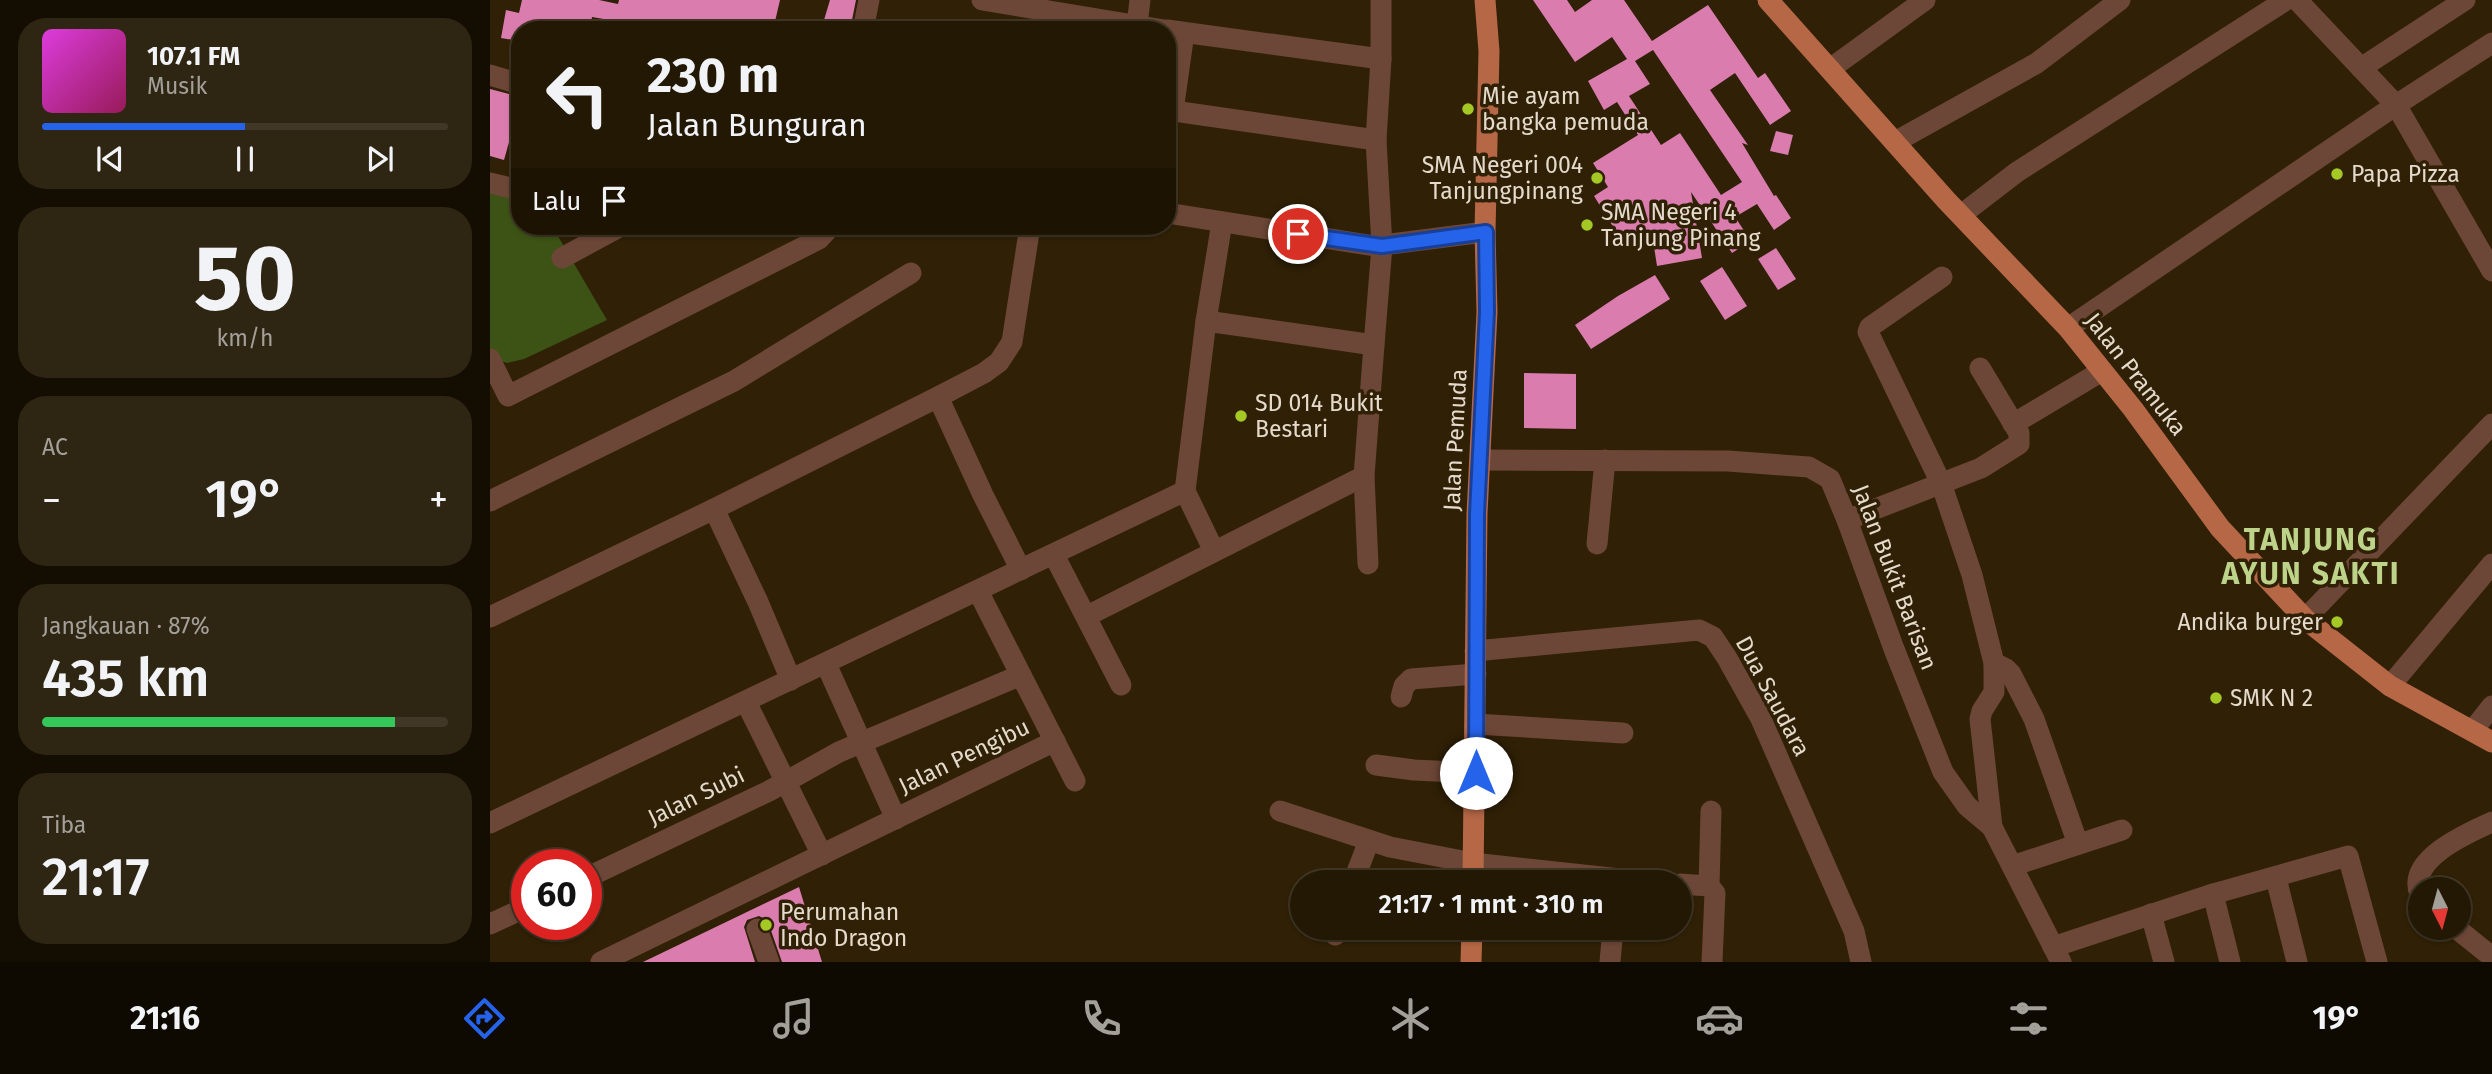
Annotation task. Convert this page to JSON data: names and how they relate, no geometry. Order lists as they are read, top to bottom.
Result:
{
  "streets": {
    "main road": ["Jalan Pramuka", "Jalan Pemuda"],
    "street": [
      "Jalan Bukit Barisan",
      "Dua Saudara",
      "Jalan Pengibu",
      "Jalan Subi"
    ]
  },
  "crossings": [
    ["Jalan Pemuda", "Jalan Bukit Barisan"],
    ["Jalan Pemuda", "Dua Saudara"]
  ],
  "districts": ["TANJUNG AYUN SAKTI"],
  "places": [
    "Mie ayam bangka pemuda",
    "Papa Pizza",
    "SMA Negeri 004 Tanjungpinang",
    "SMA Negeri 4 Tanjung Pinang",
    "SD 014 Bukit Bestari",
    "Andika burger",
    "SMK N 2",
    "Perumahan Indo Dragon"
  ],
  "north": "bottom",
  "page": {
    "turn": ["230 m", "Jalan Bunguran"],
    "song": ["107.1 FM", "Musik"],
    "then": "Lalu",
    "tile": [
      ["50", "km/h"],
      "AC",
      ["Jangkauan · 87%", "435 km"],
      ["Tiba", "21:17"]
    ],
    "heat": ["−", "19°", "+"],
    "limit": "60",
    "trip": "21:17 · 1 mnt · 310 m",
    "tabs": ["21:16", "19°"]
  }
}
